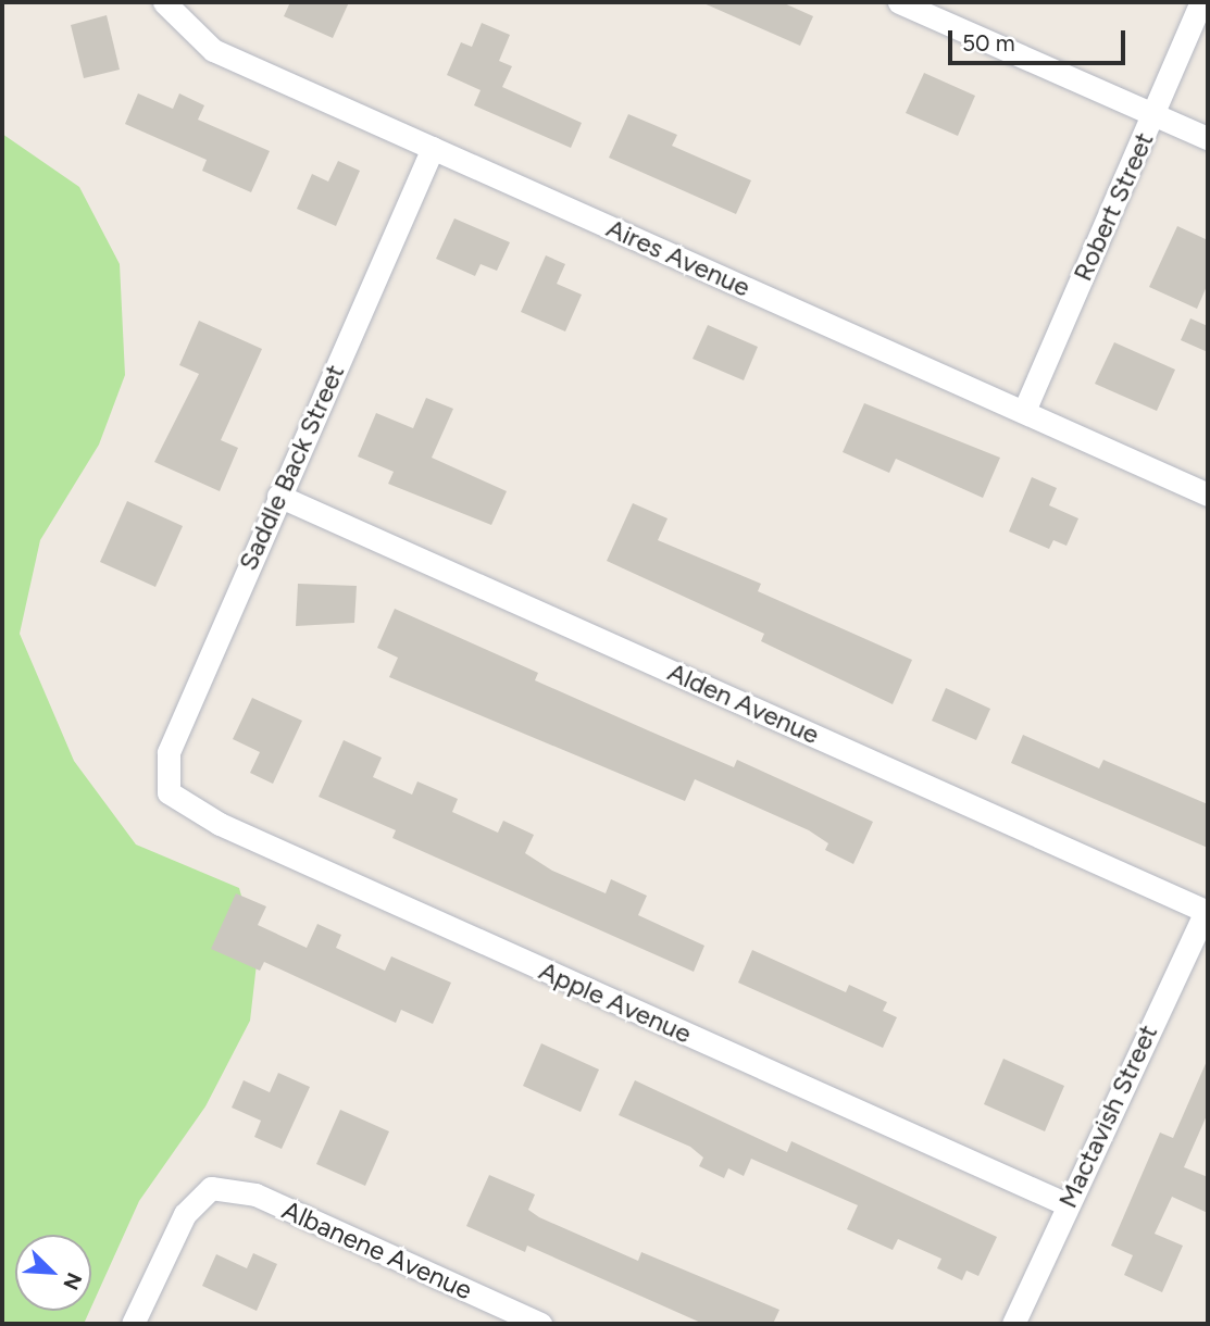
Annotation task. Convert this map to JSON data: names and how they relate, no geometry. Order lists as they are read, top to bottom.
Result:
{
  "streets": {
    "street": [
      "Robert Street",
      "Aires Avenue",
      "Saddle Back Street",
      "Alden Avenue",
      "Apple Avenue",
      "Mactavish Street",
      "Albanene Avenue"
    ]
  },
  "crossings": [
    ["Robert Street", "Aires Avenue"],
    ["Aires Avenue", "Saddle Back Street"],
    ["Saddle Back Street", "Alden Avenue"],
    ["Saddle Back Street", "Apple Avenue"],
    ["Alden Avenue", "Mactavish Street"],
    ["Apple Avenue", "Mactavish Street"]
  ],
  "scale_bar": "50 m",
  "north": "bottom right"
}
